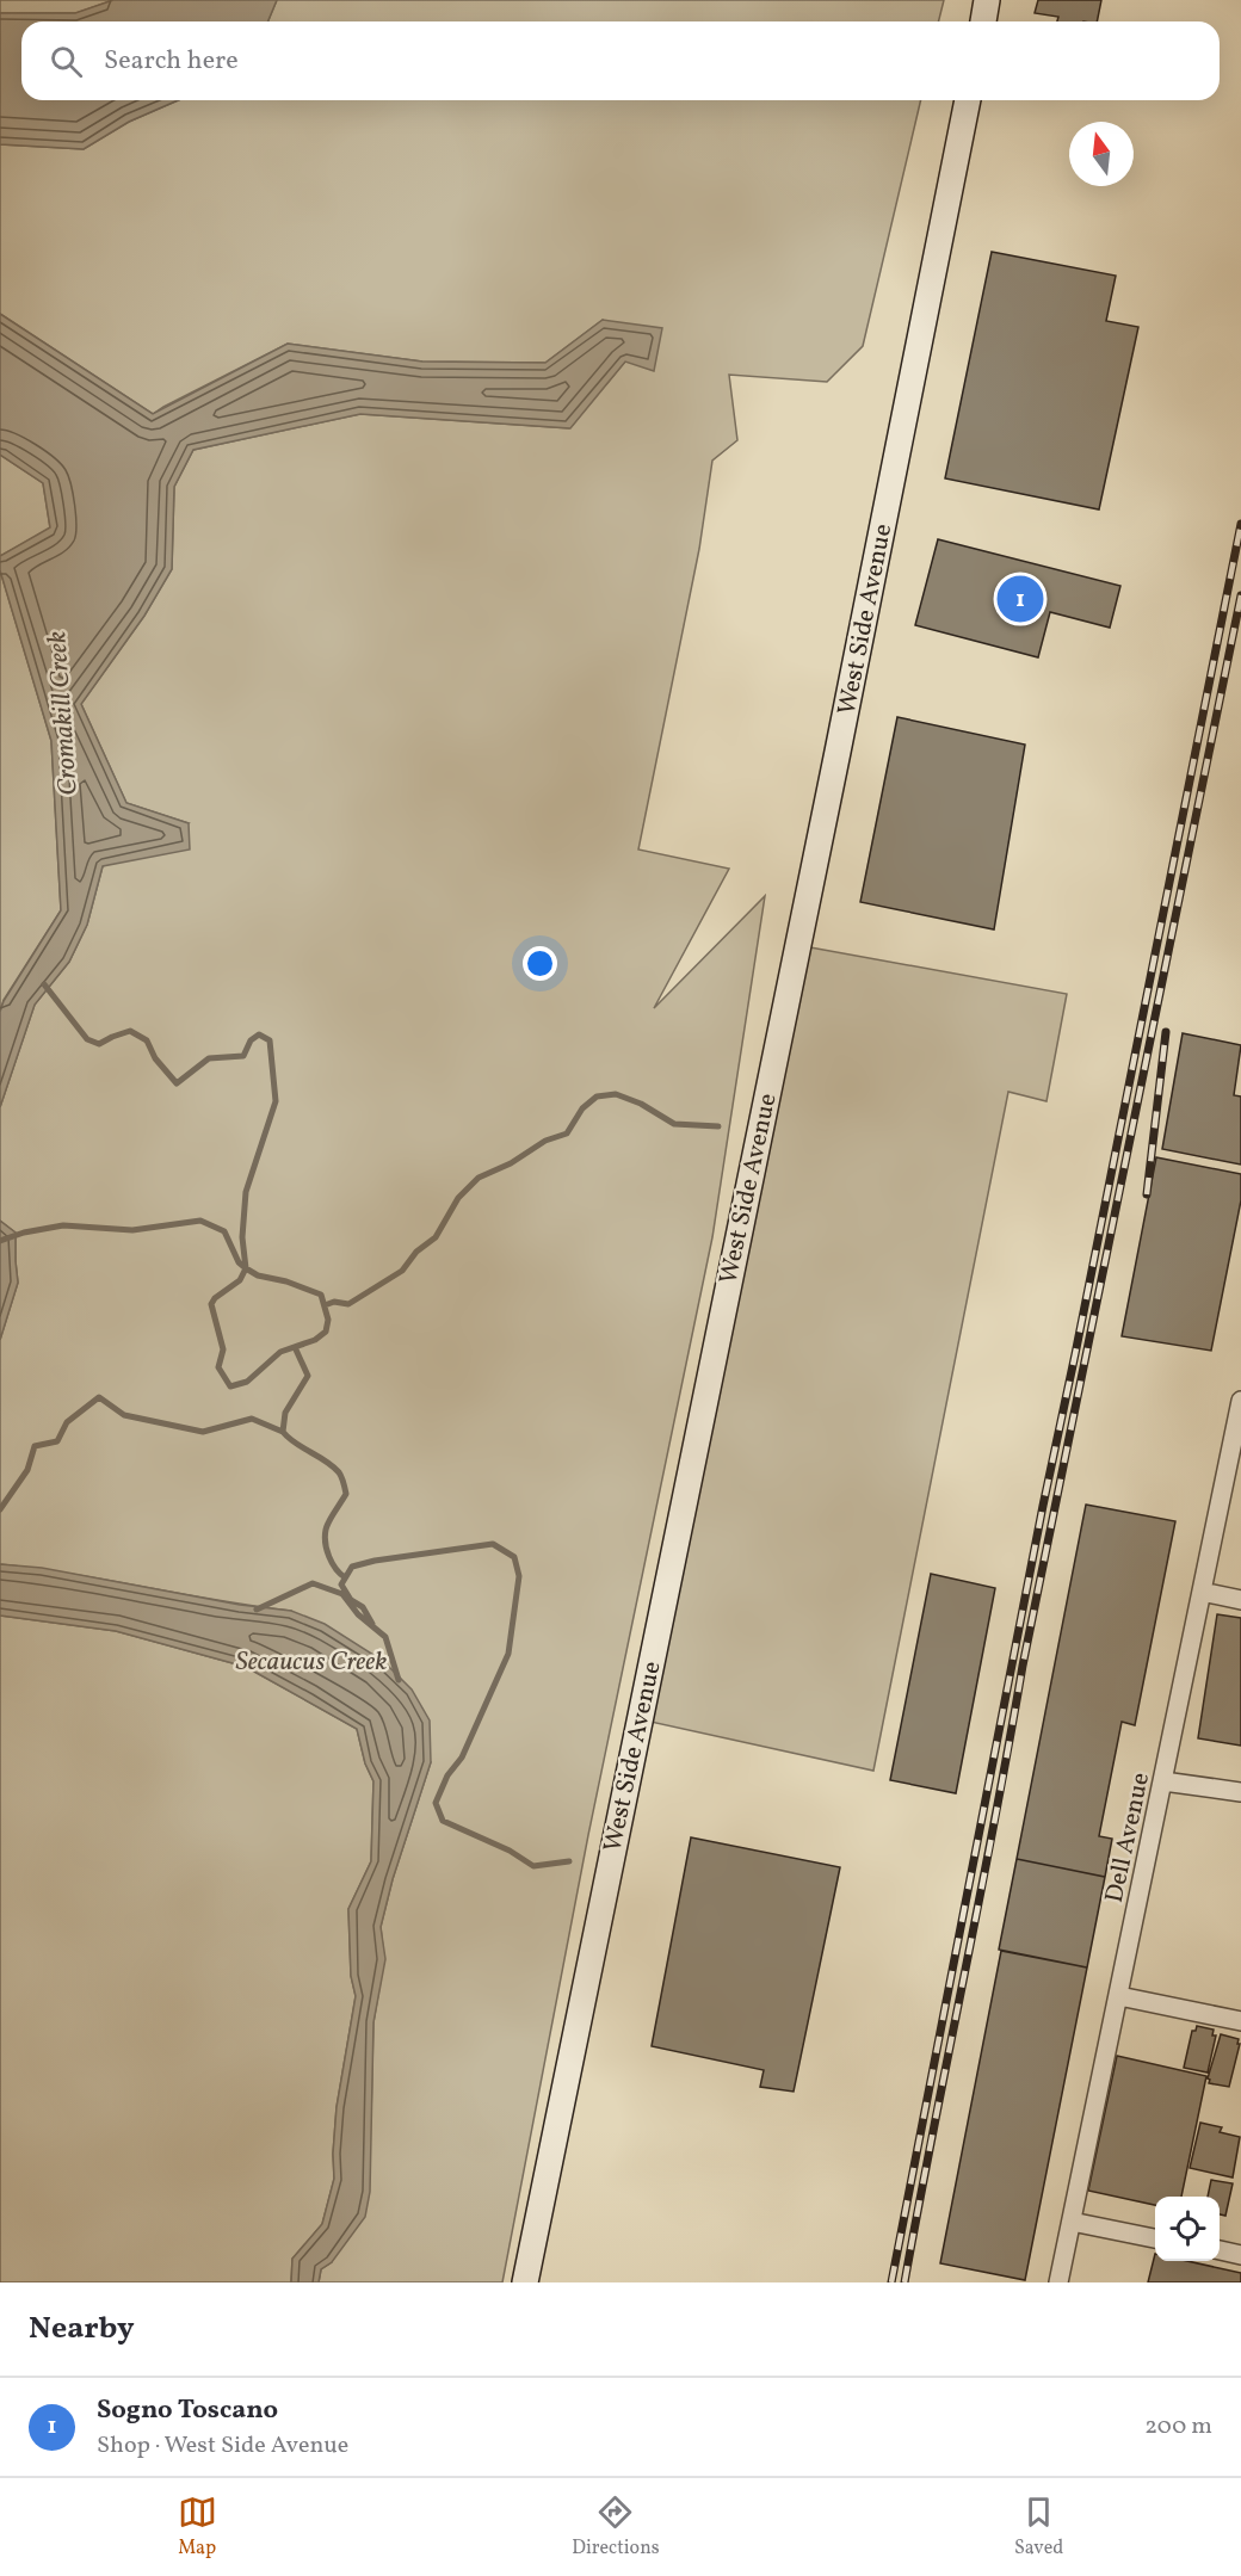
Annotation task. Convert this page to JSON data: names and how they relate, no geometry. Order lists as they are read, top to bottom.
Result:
{
  "streets": {
    "street": ["West Side Avenue", "Dell Avenue"]
  },
  "water": ["Cromakill Creek", "Secaucus Creek"],
  "north": "top",
  "page": {
    "search": "Search here",
    "pins": "1",
    "heading": "Nearby",
    "list": [
      {
        "mark": "1",
        "name": "Sogno Toscano",
        "note": "Shop · West Side Avenue",
        "value": "200 m"
      }
    ],
    "nav": ["Map", "Directions", "Saved"]
  }
}
